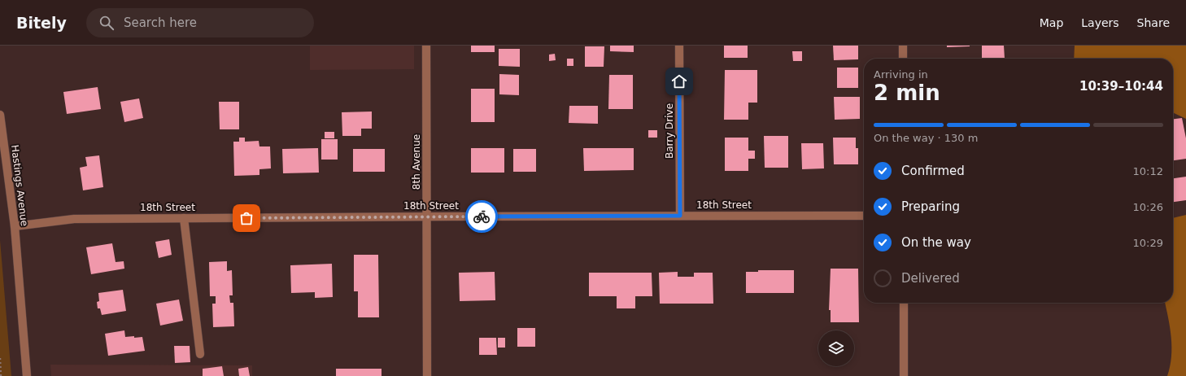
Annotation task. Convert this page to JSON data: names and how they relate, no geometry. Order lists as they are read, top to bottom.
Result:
{
  "streets": {
    "street": [
      "Barry Drive",
      "8th Avenue",
      "Hastings Avenue",
      "18th Street"
    ]
  },
  "crossings": [
    ["Barry Drive", "18th Street"],
    ["8th Avenue", "18th Street"],
    ["Hastings Avenue", "18th Street"]
  ],
  "page": {
    "header": "Bitely",
    "search": "Search here",
    "nav": ["Map", "Layers", "Share"],
    "heading": ["2 min", "Arriving in", "10:39–10:44"],
    "bar": "On the way · 130 m",
    "list": [
      ["Confirmed", "10:12"],
      ["Preparing", "10:26"],
      ["On the way", "10:29"],
      "Delivered"
    ]
  }
}
